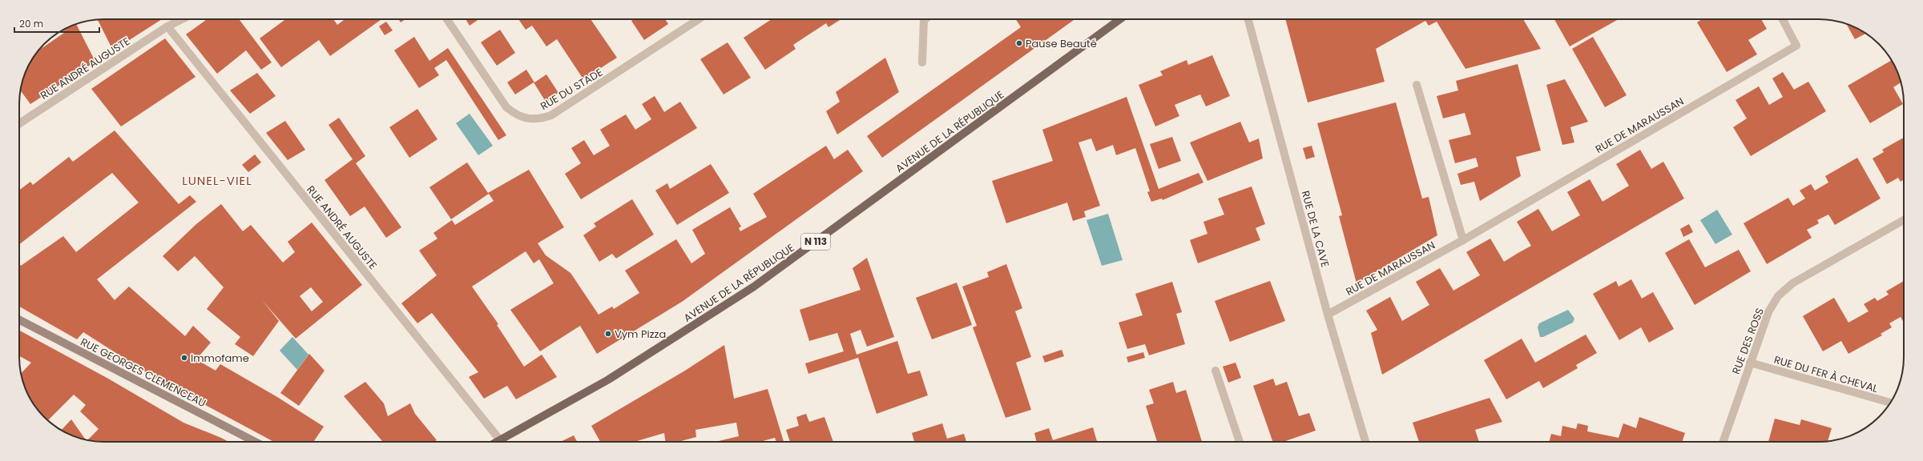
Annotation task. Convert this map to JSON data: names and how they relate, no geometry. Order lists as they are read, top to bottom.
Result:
{
  "streets": {
    "main road": ["AVENUE DE LA RÉPUBLIQUE", "N 113"],
    "street": [
      "RUE ANDRÉ AUGUSTE",
      "RUE DU STADE",
      "RUE DE MARAUSSAN",
      "RUE DE LA CAVE",
      "RUE DES ROSS",
      "RUE GEORGES CLEMENCEAU",
      "RUE DU FER À CHEVAL"
    ]
  },
  "crossings": [
    ["RUE ANDRÉ AUGUSTE", "AVENUE DE LA RÉPUBLIQUE"],
    ["RUE DE MARAUSSAN", "RUE DE LA CAVE"],
    ["RUE DES ROSS", "RUE DU FER À CHEVAL"]
  ],
  "districts": ["LUNEL-VIEL"],
  "places": ["Pause Beauté", "Vym Pizza", "Immofame"],
  "scale_bar": "20 m"
}
